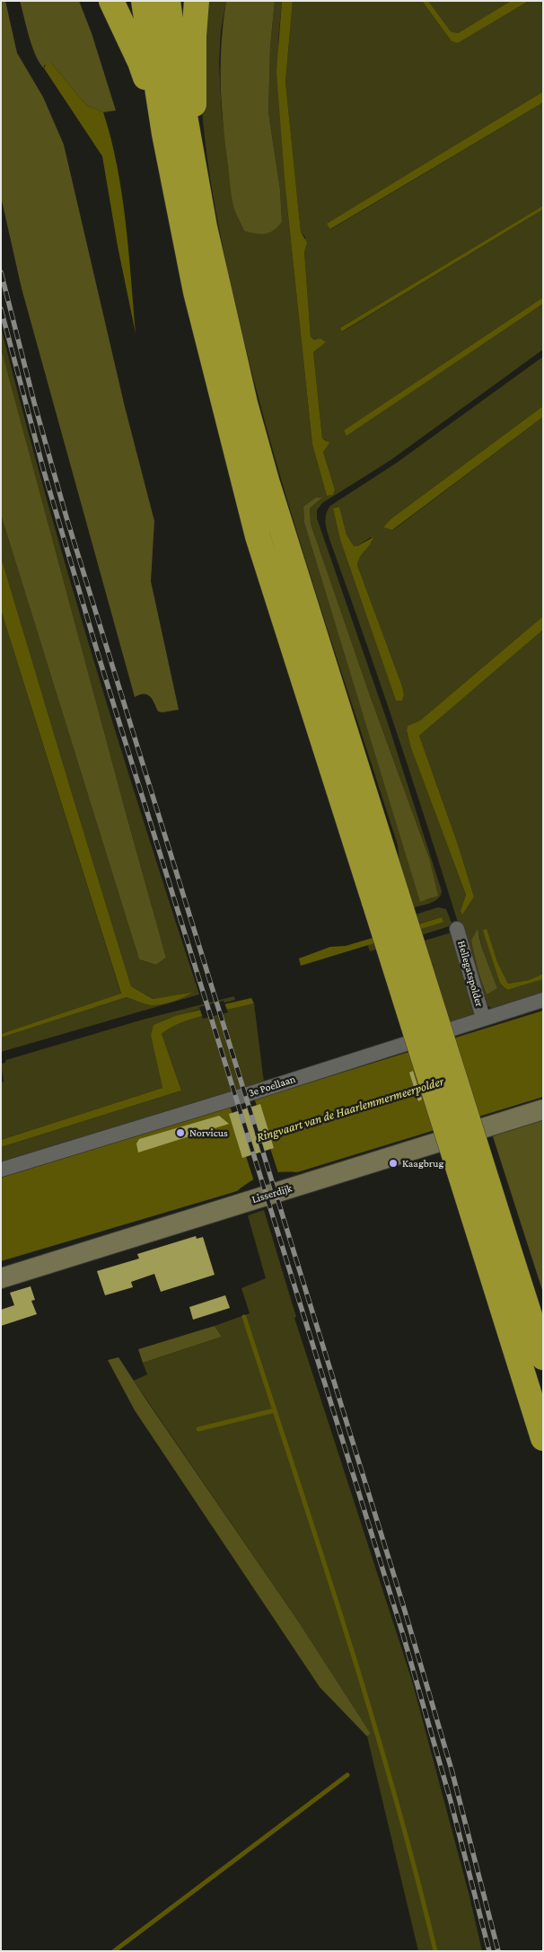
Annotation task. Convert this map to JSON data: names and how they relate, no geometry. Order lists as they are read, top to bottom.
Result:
{
  "streets": {
    "street": ["Hellegatspolder", "3e Poellaan", "Lisserdijk"]
  },
  "crossings": [
    ["Hellegatspolder", "3e Poellaan"]
  ],
  "water": ["Ringvaart van de Haarlemmermeerpolder"],
  "places": ["Norvicus", "Kaagbrug"]
}
